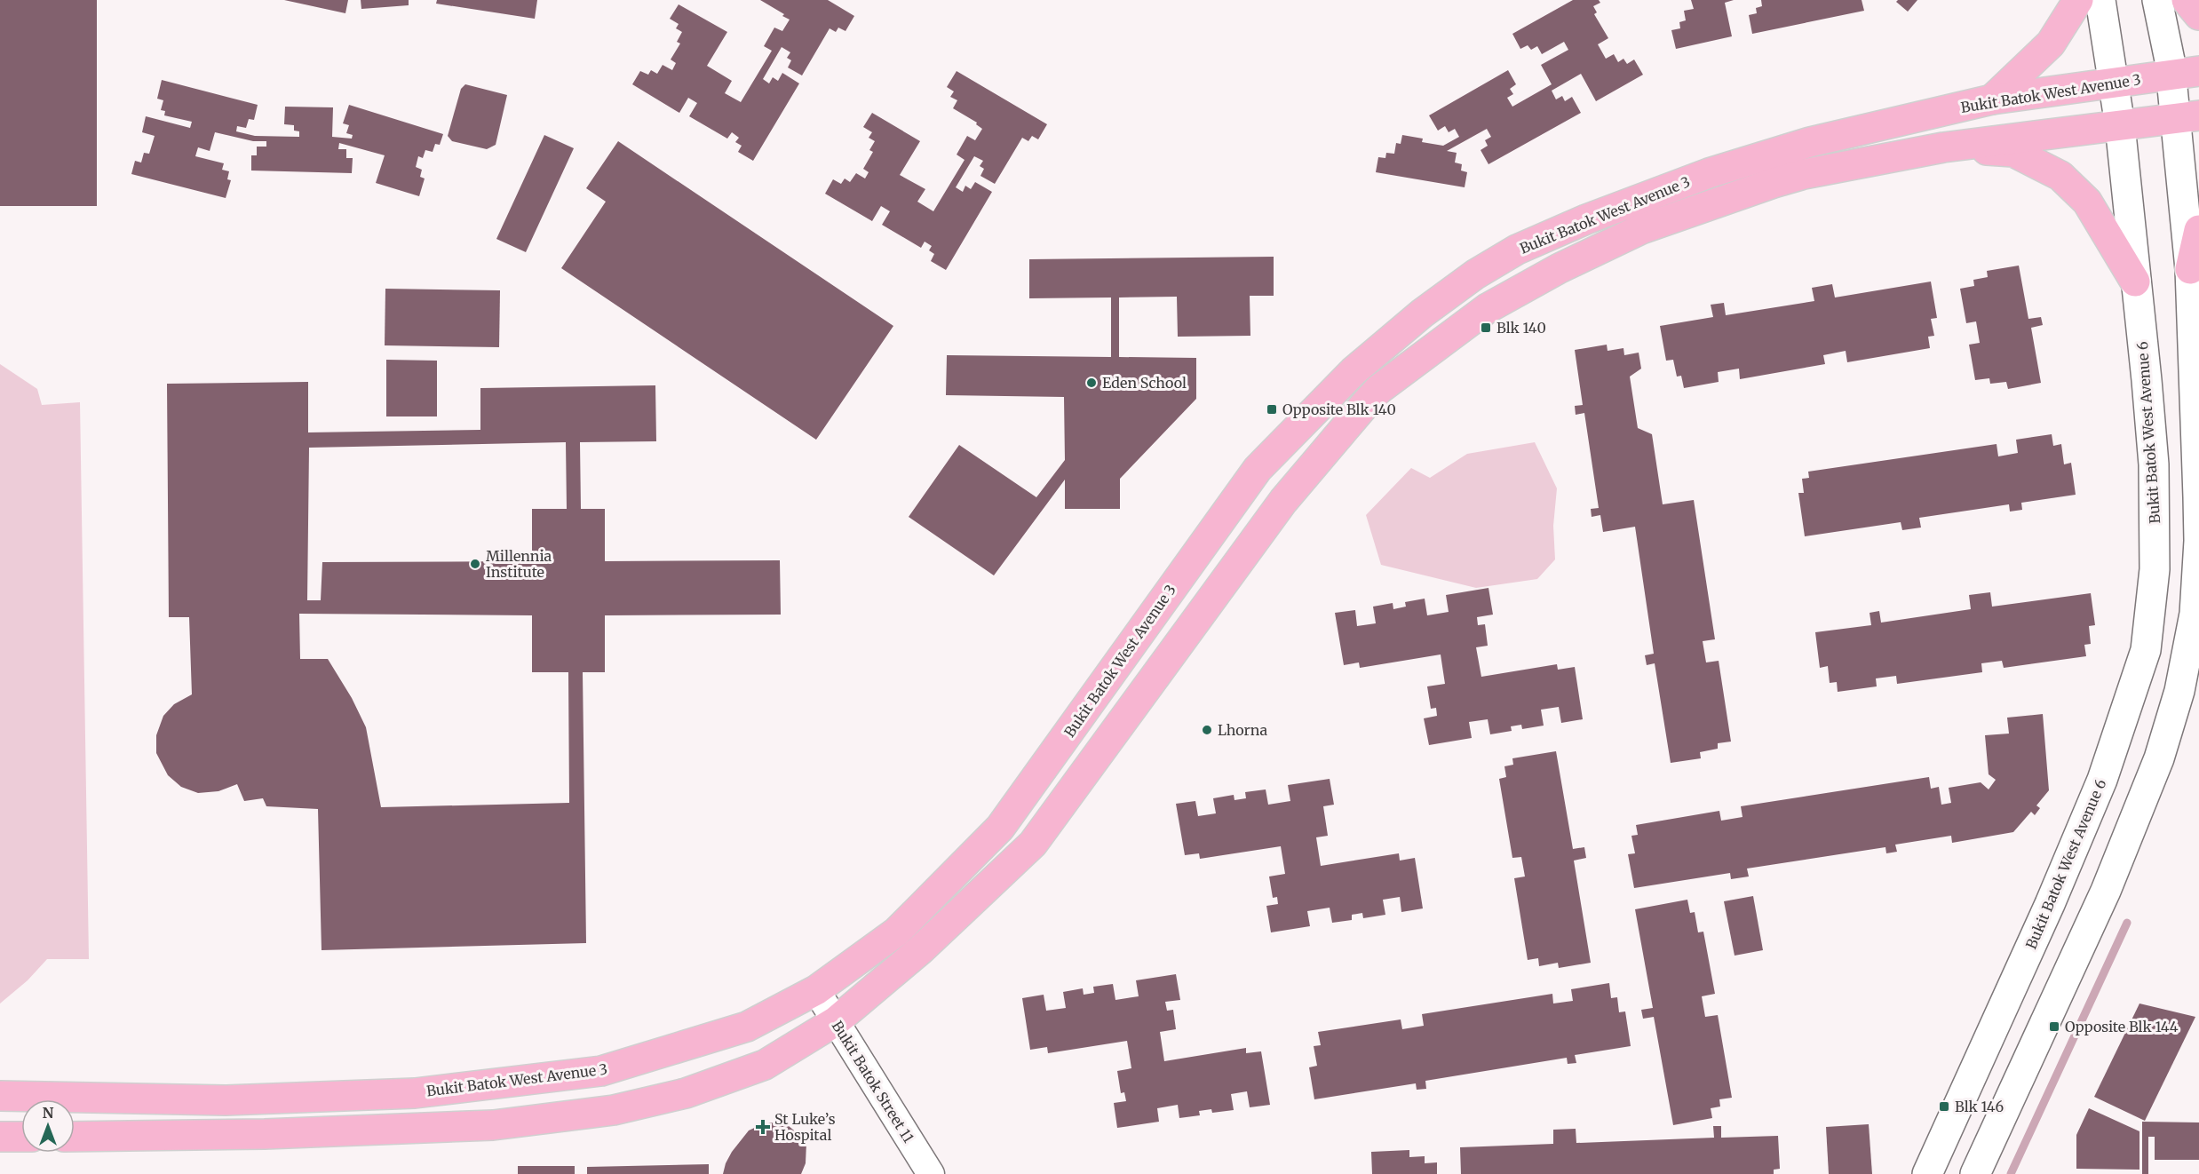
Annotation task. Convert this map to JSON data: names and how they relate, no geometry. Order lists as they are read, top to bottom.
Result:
{
  "streets": {
    "main road": ["Bukit Batok West Avenue 3", "Bukit Batok West Avenue 6"],
    "street": ["Bukit Batok Street 11"]
  },
  "crossings": [
    ["Bukit Batok West Avenue 3", "Bukit Batok West Avenue 6"],
    ["Bukit Batok West Avenue 3", "Bukit Batok Street 11"]
  ],
  "places": {
    "transit": [
      "Blk 140",
      "Opposite Blk 140",
      "Opposite Blk 144",
      "Blk 146"
    ],
    "other": ["Eden School", "Millennia Institute", "Lhorna"],
    "health": ["St Luke’s Hospital"]
  },
  "north": "top"
}
